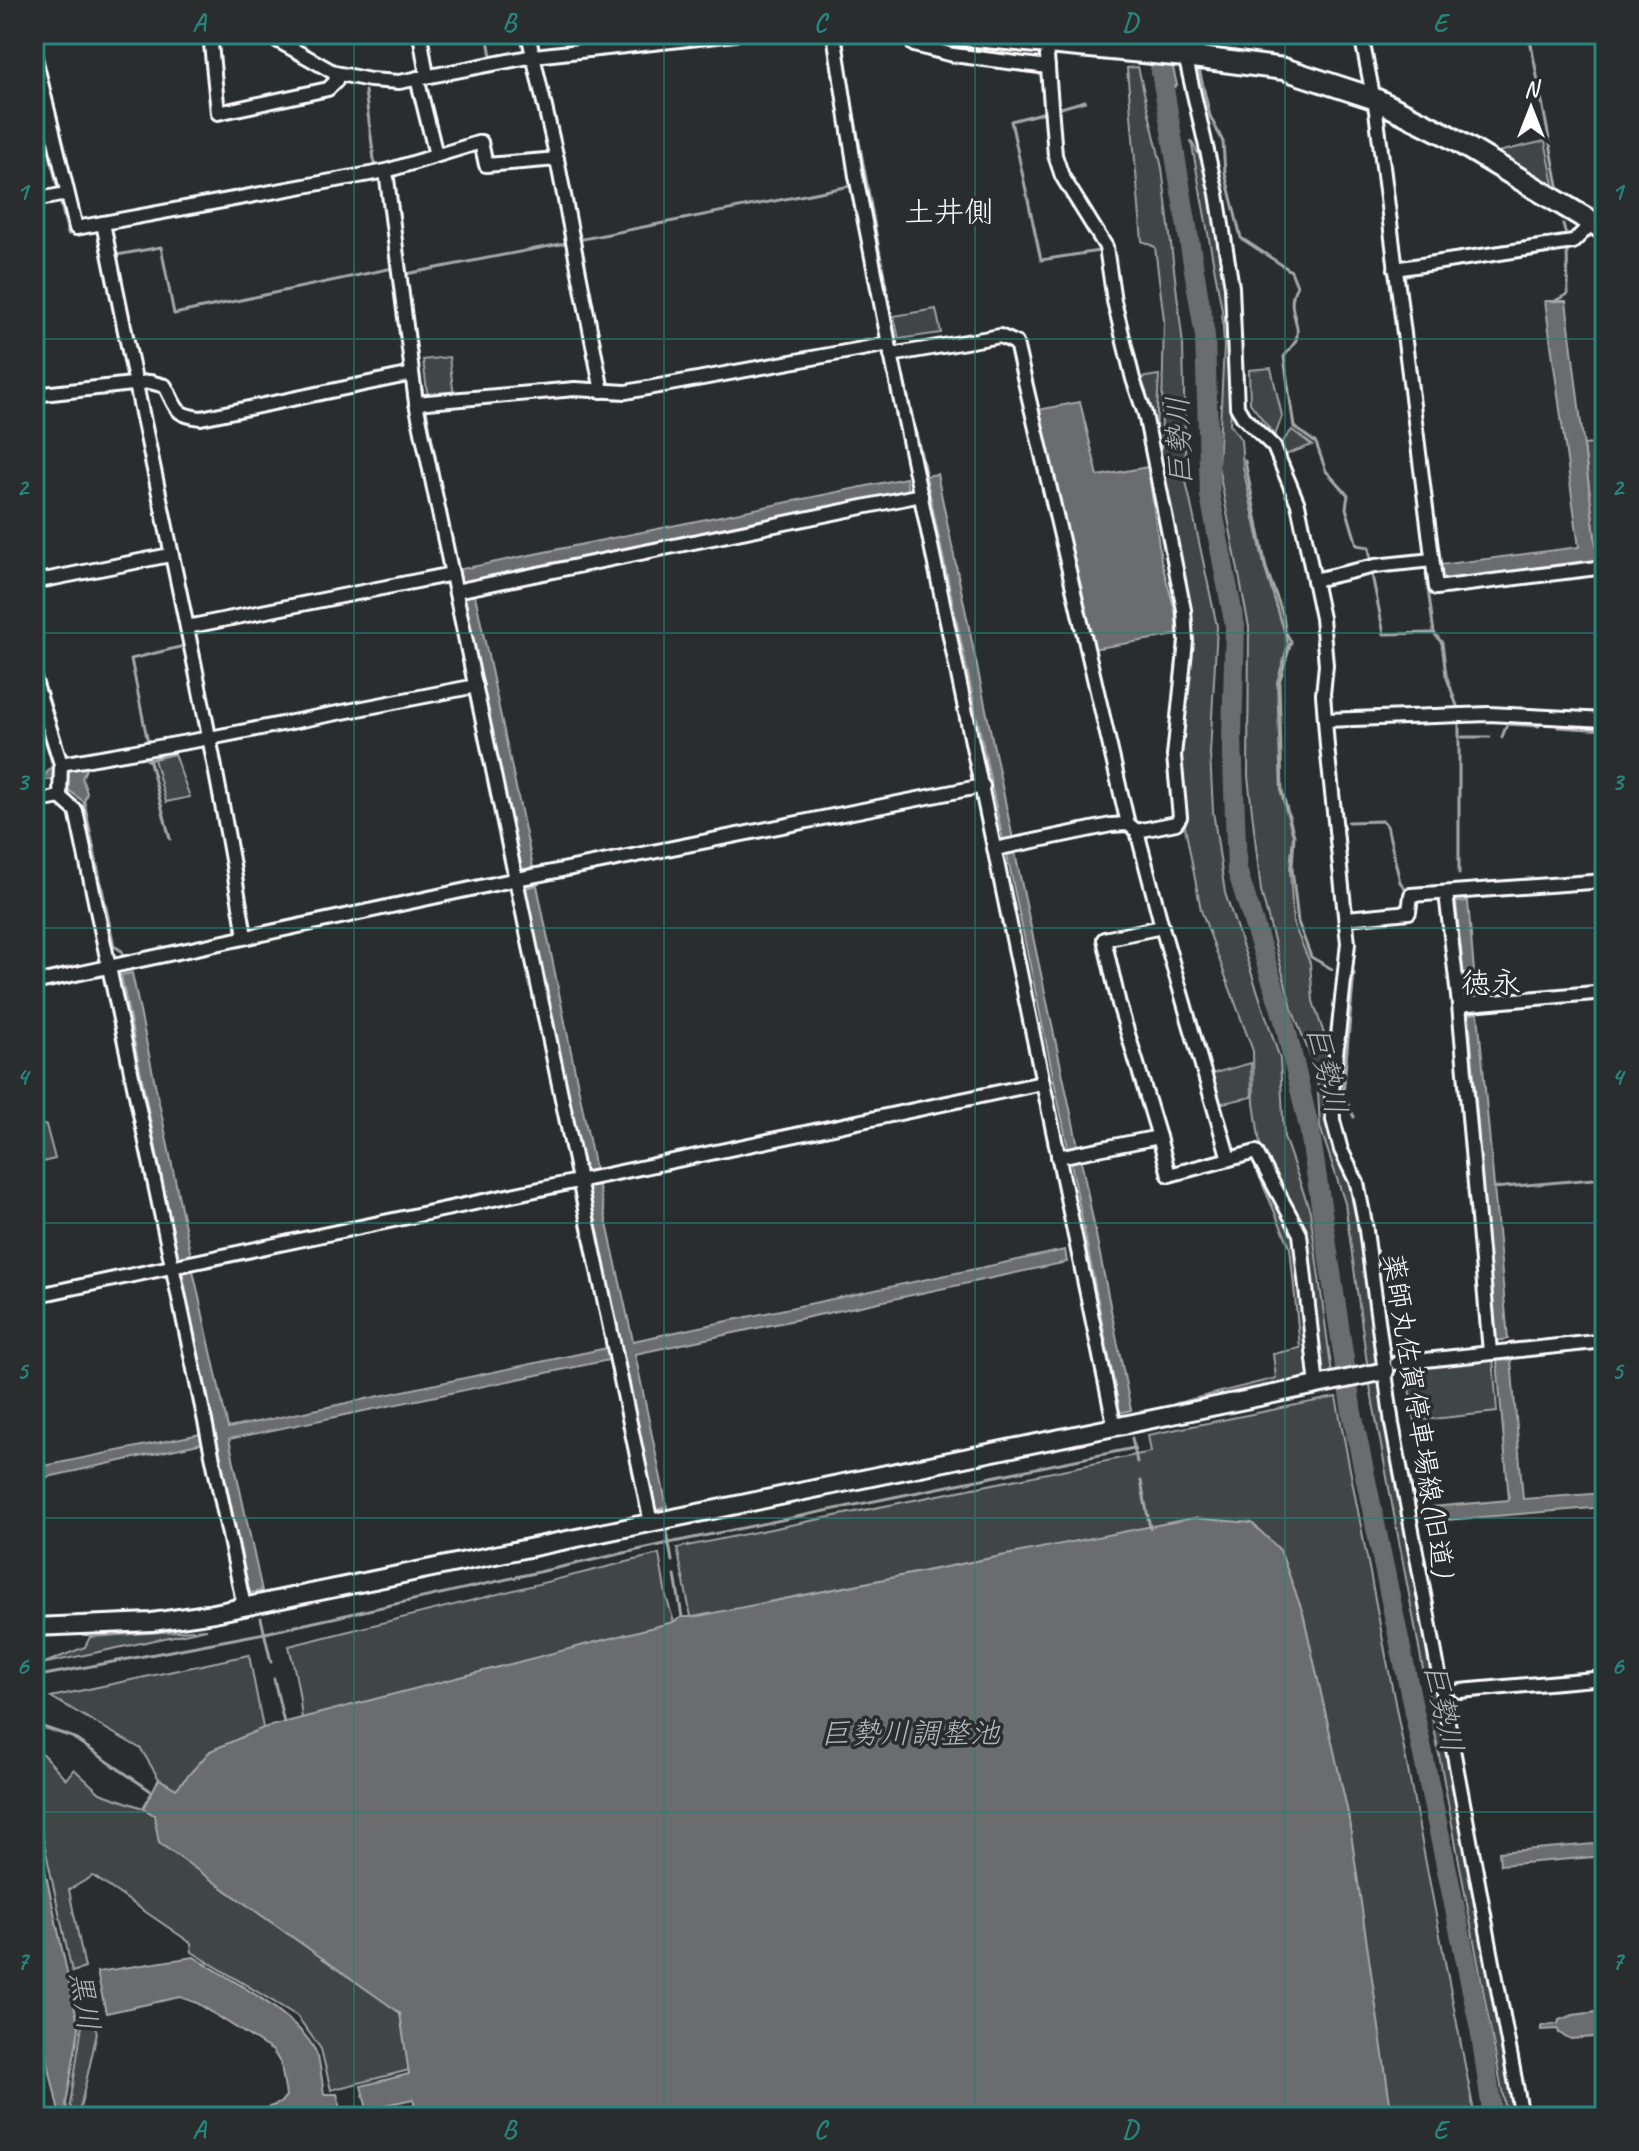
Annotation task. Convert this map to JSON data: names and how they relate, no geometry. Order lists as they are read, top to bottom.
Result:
{
  "streets": {
    "street": ["薬師丸佐賀停車場線(旧道)"]
  },
  "districts": ["土井側", "徳永"],
  "water": ["巨勢川", "巨勢川調整池", "黒川"],
  "north": "top",
  "grid": {
    "columns": [
      "A",
      "B",
      "C",
      "D",
      "E"
    ],
    "rows": [
      "1",
      "2",
      "3",
      "4",
      "5",
      "6",
      "7"
    ]
  }
}
